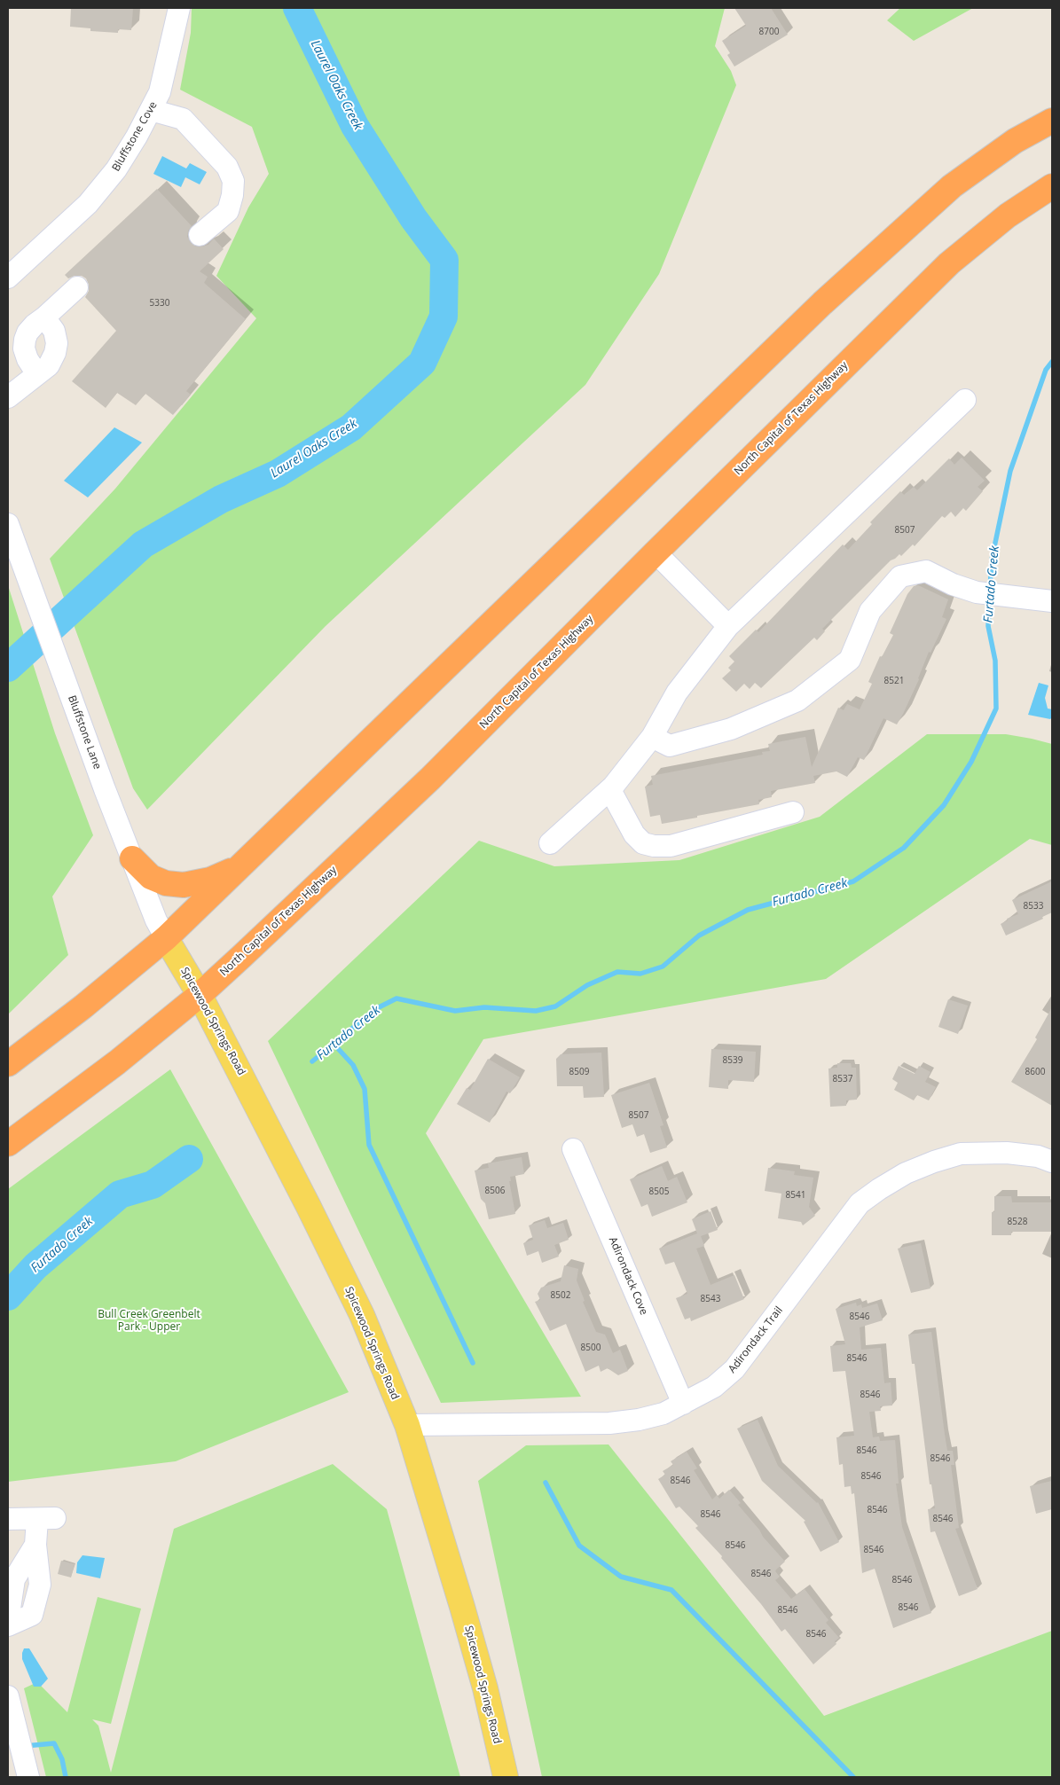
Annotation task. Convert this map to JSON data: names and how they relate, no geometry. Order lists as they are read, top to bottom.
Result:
{
  "streets": {
    "highway": ["North Capital of Texas Highway"],
    "main road": ["Spicewood Springs Road"],
    "street": [
      "Bluffstone Cove",
      "Bluffstone Lane",
      "Adirondack Cove",
      "Adirondack Trail"
    ]
  },
  "crossings": [
    ["North Capital of Texas Highway", "Spicewood Springs Road"],
    ["Bluffstone Lane", "Spicewood Springs Road"],
    ["Spicewood Springs Road", "Adirondack Trail"],
    ["Adirondack Cove", "Adirondack Trail"]
  ],
  "water": ["Laurel Oaks Creek", "Furtado Creek"],
  "parks": ["Bull Creek Greenbelt Park - Upper"],
  "house_numbers": [
    "8700",
    "5330",
    "8507",
    "8521",
    "8533",
    "8539",
    "8509",
    "8600",
    "8537",
    "8507",
    "8506",
    "8505",
    "8541",
    "8528",
    "8502",
    "8543",
    "8546",
    "8500",
    "8546",
    "8546",
    "8546",
    "8546",
    "8546",
    "8546",
    "8546",
    "8546",
    "8546",
    "8546",
    "8546",
    "8546",
    "8546",
    "8546",
    "8546",
    "8546"
  ]
}
